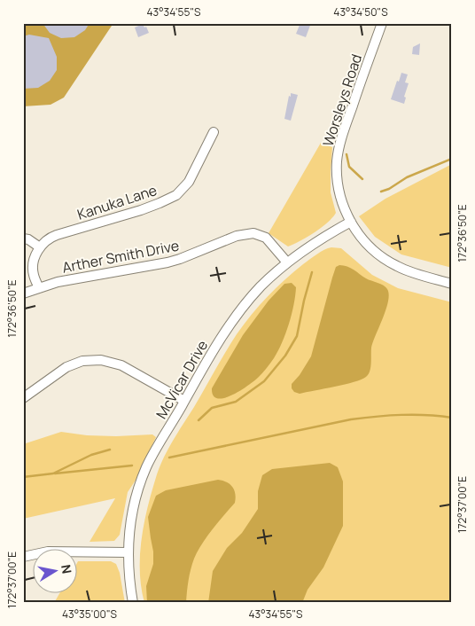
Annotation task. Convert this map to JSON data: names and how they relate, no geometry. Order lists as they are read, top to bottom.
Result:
{
  "streets": {
    "street": [
      "Worsleys Road",
      "Kanuka Lane",
      "Arther Smith Drive",
      "McVicar Drive"
    ]
  },
  "crossings": [
    ["Worsleys Road", "McVicar Drive"],
    ["Arther Smith Drive", "McVicar Drive"]
  ],
  "north": "right",
  "coordinates": [
    "43°34'55\"S",
    "43°34'50\"S",
    "172°36'50\"E",
    "172°37'00\"E",
    "43°35'00\"S"
  ]
}
